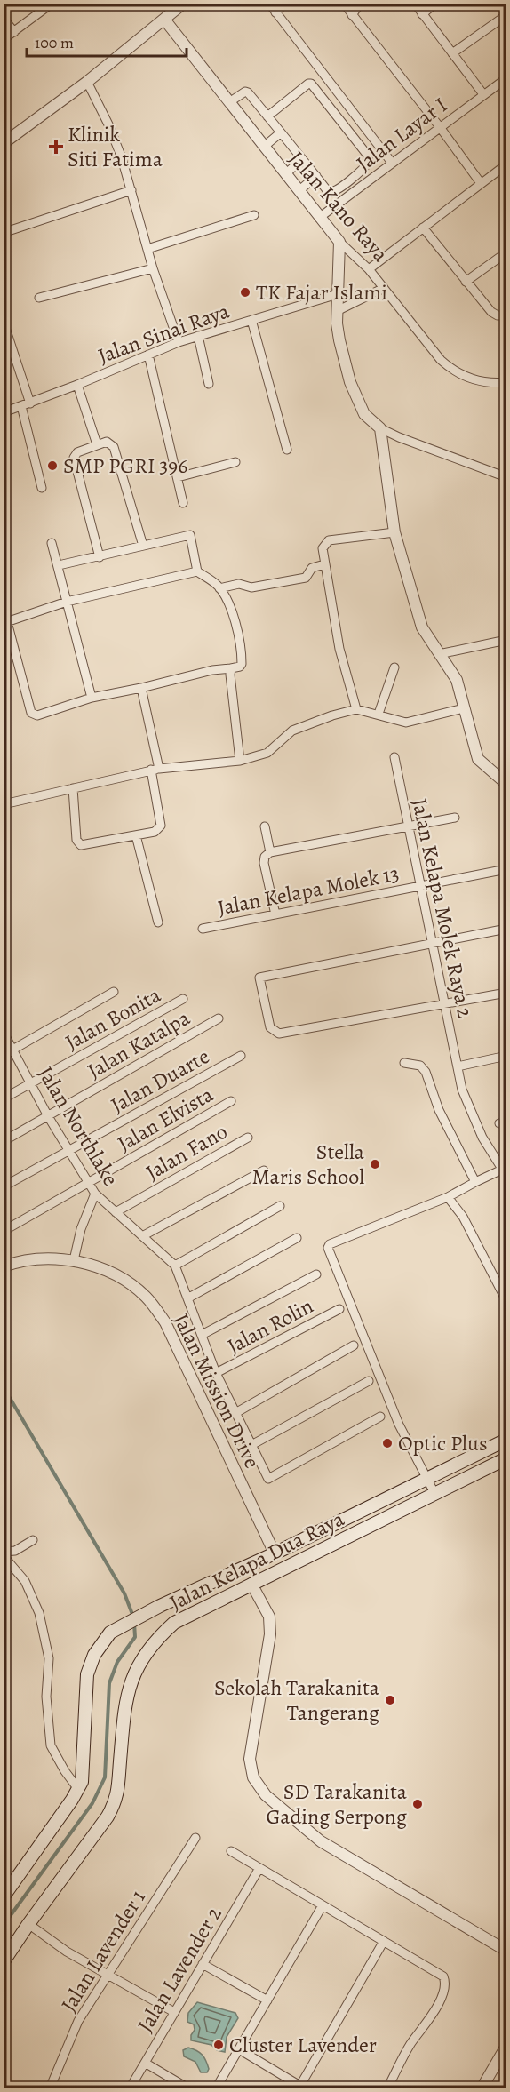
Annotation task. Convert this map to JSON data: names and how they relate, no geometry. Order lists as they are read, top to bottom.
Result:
{
  "streets": {
    "main road": ["Jalan Kelapa Dua Raya"],
    "street": [
      "Jalan Layar I",
      "Jalan Kano Raya",
      "Jalan Sinai Raya",
      "Jalan Kelapa Molek 13",
      "Jalan Kelapa Molek Raya 2",
      "Jalan Bonita",
      "Jalan Katalpa",
      "Jalan Duarte",
      "Jalan Elvista",
      "Jalan Northlake",
      "Jalan Fano",
      "Jalan Rolin",
      "Jalan Mission Drive",
      "Jalan Lavender 1",
      "Jalan Lavender 2"
    ]
  },
  "crossings": [
    ["Jalan Layar I", "Jalan Kano Raya"],
    ["Jalan Kelapa Molek 13", "Jalan Kelapa Molek Raya 2"],
    ["Jalan Bonita", "Jalan Northlake"],
    ["Jalan Katalpa", "Jalan Northlake"],
    ["Jalan Duarte", "Jalan Northlake"],
    ["Jalan Elvista", "Jalan Northlake"],
    ["Jalan Northlake", "Jalan Fano"],
    ["Jalan Northlake", "Jalan Rolin"],
    ["Jalan Mission Drive", "Jalan Kelapa Dua Raya"]
  ],
  "places": {
    "health": ["Klinik Siti Fatima"],
    "other": [
      "TK Fajar Islami",
      "SMP PGRI 396",
      "Stella Maris School",
      "Optic Plus",
      "Sekolah Tarakanita Tangerang",
      "SD Tarakanita Gading Serpong",
      "Cluster Lavender"
    ]
  },
  "scale_bar": "100 m"
}
